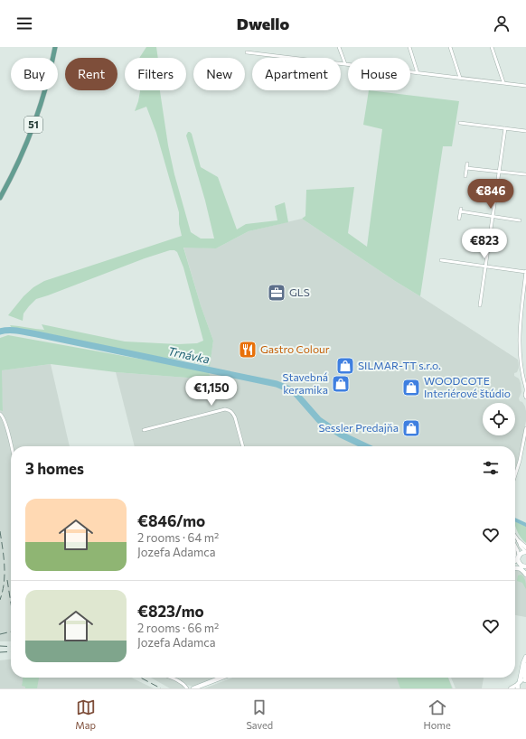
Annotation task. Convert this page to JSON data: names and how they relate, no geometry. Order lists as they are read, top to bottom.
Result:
{
  "streets": {
    "main road": ["51"]
  },
  "water": ["Trnávka"],
  "places": {
    "office": ["GLS"],
    "restaurant": ["Gastro Colour"],
    "shop": [
      "SILMAR-TT s.r.o.",
      "Stavebná keramika",
      "WOODCOTE Interiérové štúdio",
      "Sessler Predajňa"
    ]
  },
  "page": {
    "header": "Dwello",
    "chip": [
      "Buy",
      "Rent",
      "Filters",
      "New",
      "Apartment",
      "House"
    ],
    "price": ["€846", "€823", "€1,150"],
    "heading": "3 homes",
    "list": [
      {
        "name": "€846/mo",
        "note": "2 rooms · 64 m² · Jozefa Adamca"
      },
      {
        "name": "€823/mo",
        "note": "2 rooms · 66 m² · Jozefa Adamca"
      }
    ],
    "tabs": ["Map", "Saved", "Home"]
  }
}
